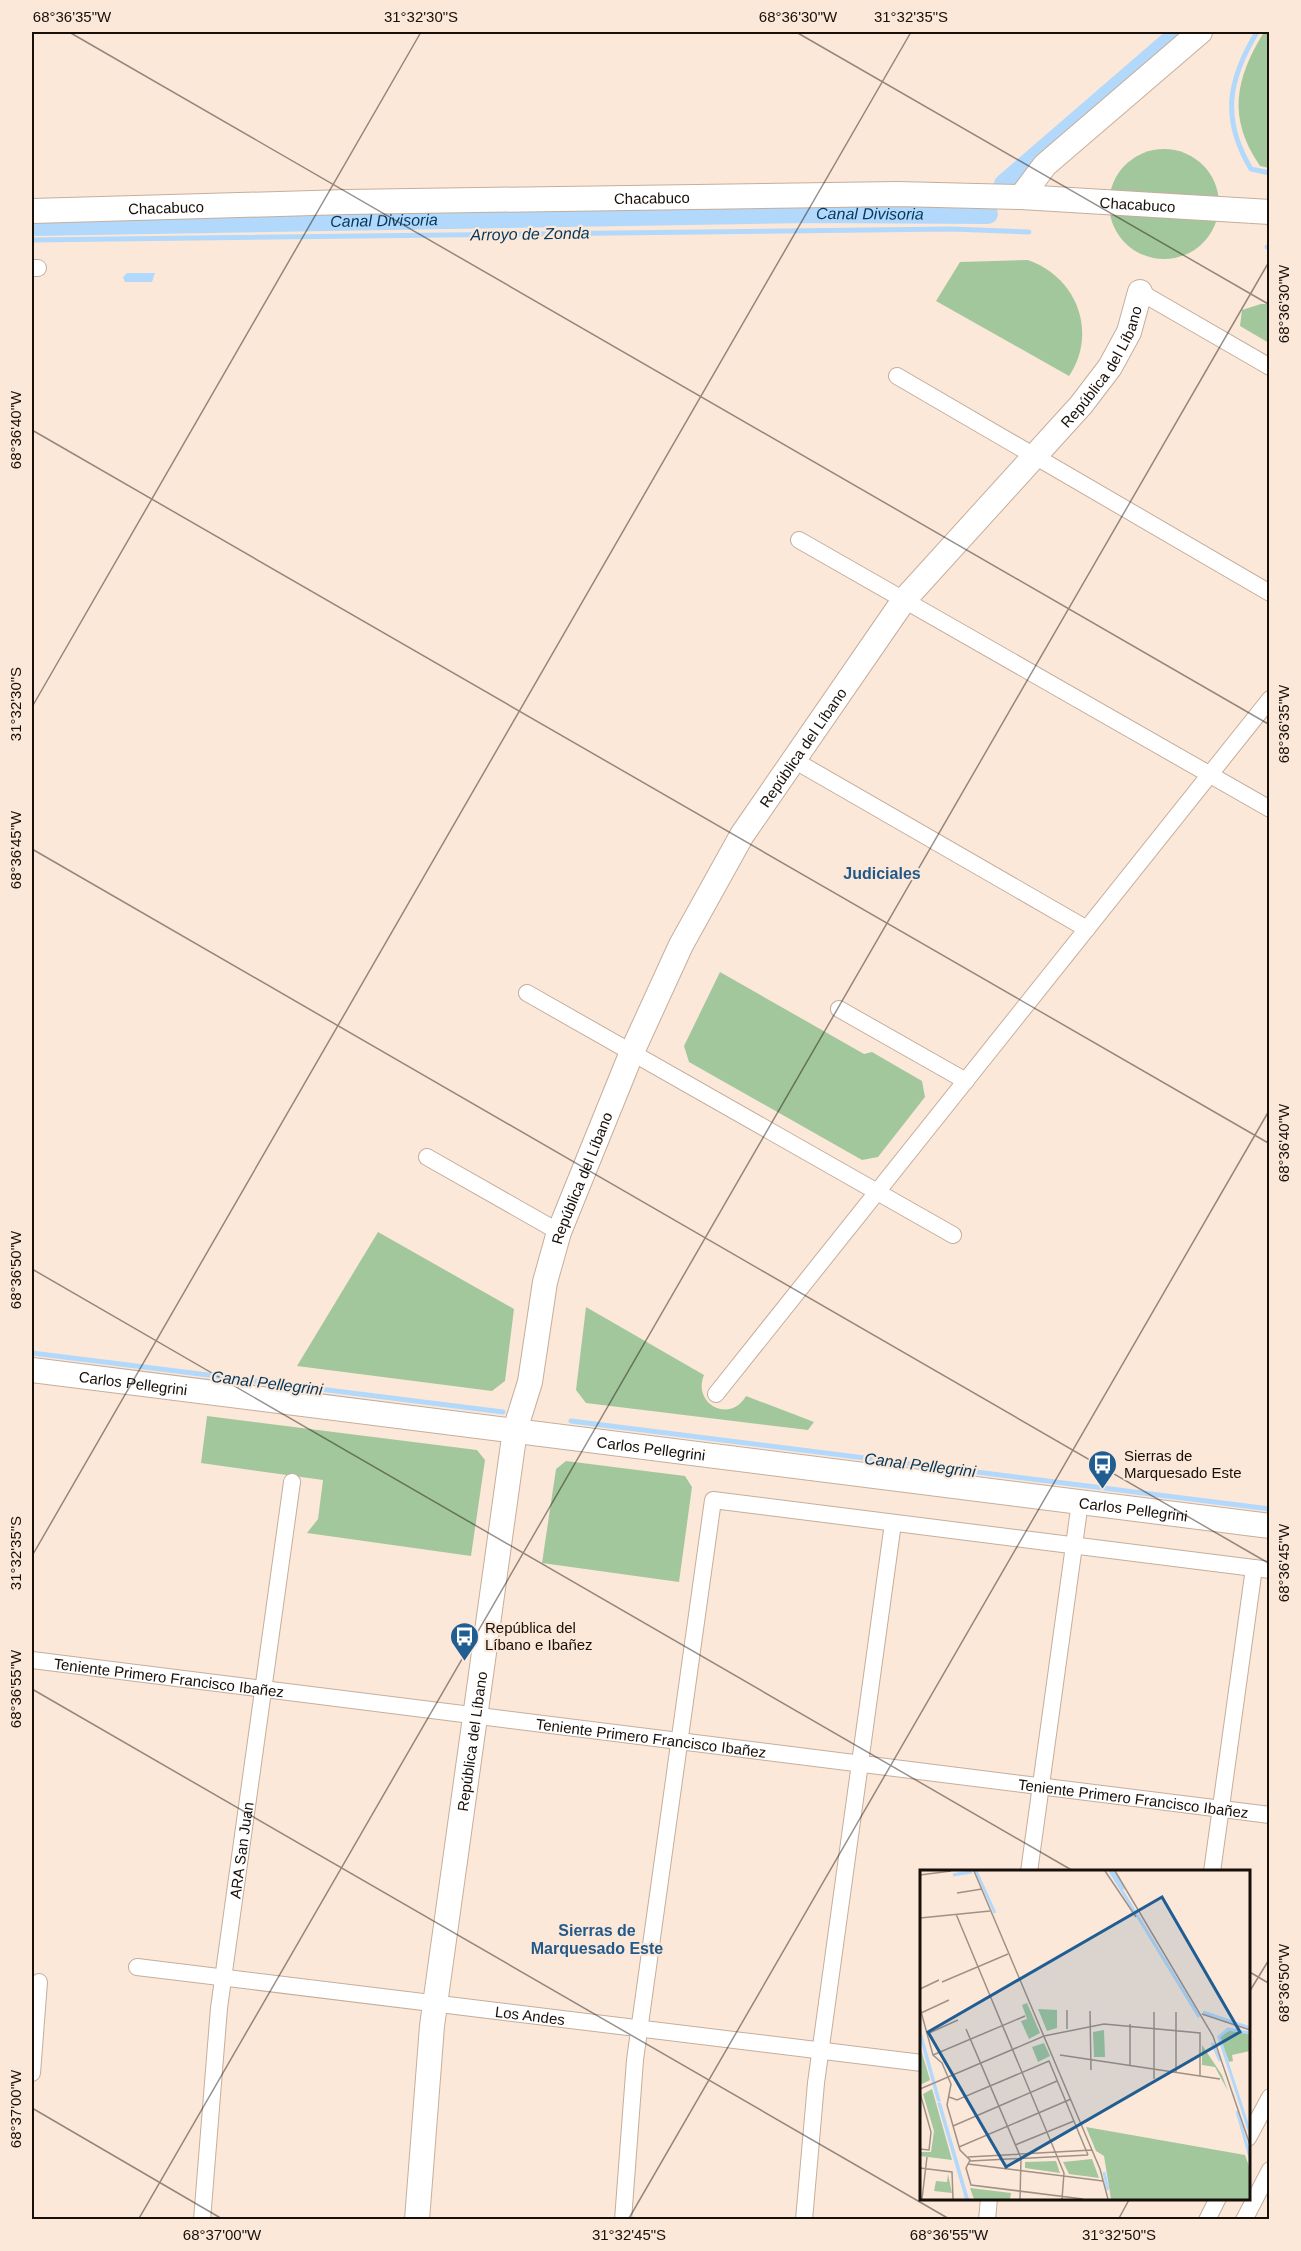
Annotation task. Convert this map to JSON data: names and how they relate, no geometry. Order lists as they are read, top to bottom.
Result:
{
  "streets": {
    "street": [
      "Chacabuco",
      "República del Líbano",
      "Carlos Pellegrini",
      "Teniente Primero Francisco Ibañez",
      "ARA San Juan",
      "Los Andes"
    ]
  },
  "crossings": [
    ["República del Líbano", "Carlos Pellegrini"],
    ["República del Líbano", "Teniente Primero Francisco Ibañez"],
    ["República del Líbano", "Los Andes"],
    ["Teniente Primero Francisco Ibañez", "ARA San Juan"],
    ["ARA San Juan", "Los Andes"]
  ],
  "districts": ["Judiciales", "Sierras de Marquesado Este"],
  "water": ["Canal Divisoria", "Arroyo de Zonda", "Canal Pellegrini"],
  "places": {
    "bus stop": ["Sierras de Marquesado Este", "República del Líbano e Ibañez"]
  },
  "coordinates": [
    "68°36'35\"W",
    "31°32'30\"S",
    "68°36'30\"W",
    "31°32'35\"S",
    "68°36'40\"W",
    "68°36'45\"W",
    "68°36'50\"W",
    "68°36'55\"W",
    "68°37'00\"W",
    "31°32'45\"S",
    "31°32'50\"S"
  ]
}
